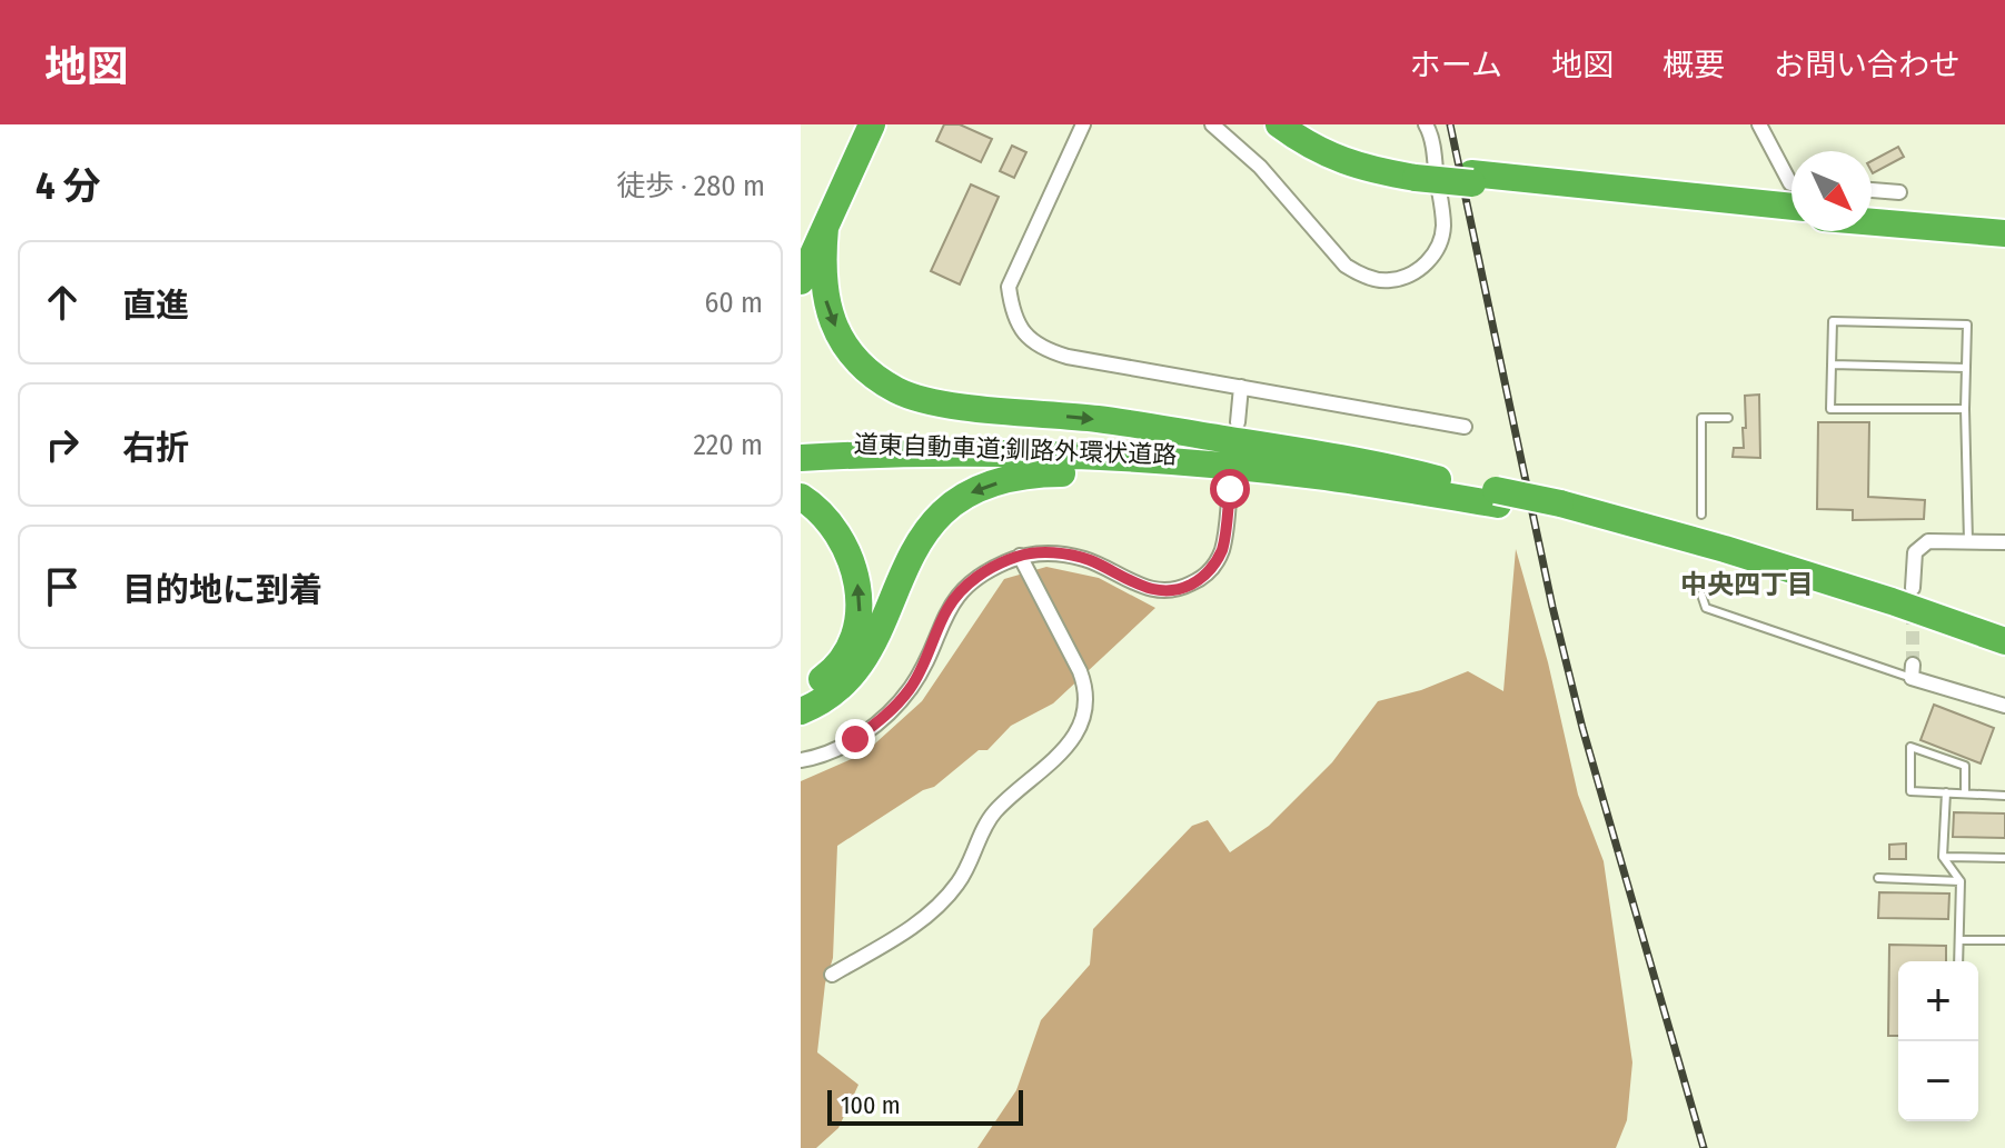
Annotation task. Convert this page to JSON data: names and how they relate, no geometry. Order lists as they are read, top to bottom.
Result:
{
  "streets": {
    "highway": ["道東自動車道;釧路外環状道路"]
  },
  "districts": ["中央四丁目"],
  "scale_bar": "100 m",
  "north": "bottom right",
  "page": {
    "header": "地図",
    "nav": [
      "ホーム",
      "地図",
      "概要",
      "お問い合わせ"
    ],
    "heading": ["4 分", "徒歩 · 280 m"],
    "list": [
      ["直進", "60 m"],
      ["右折", "220 m"],
      "目的地に到着"
    ],
    "map_buttons": ["+", "−"],
    "scale": "100 m"
  }
}
